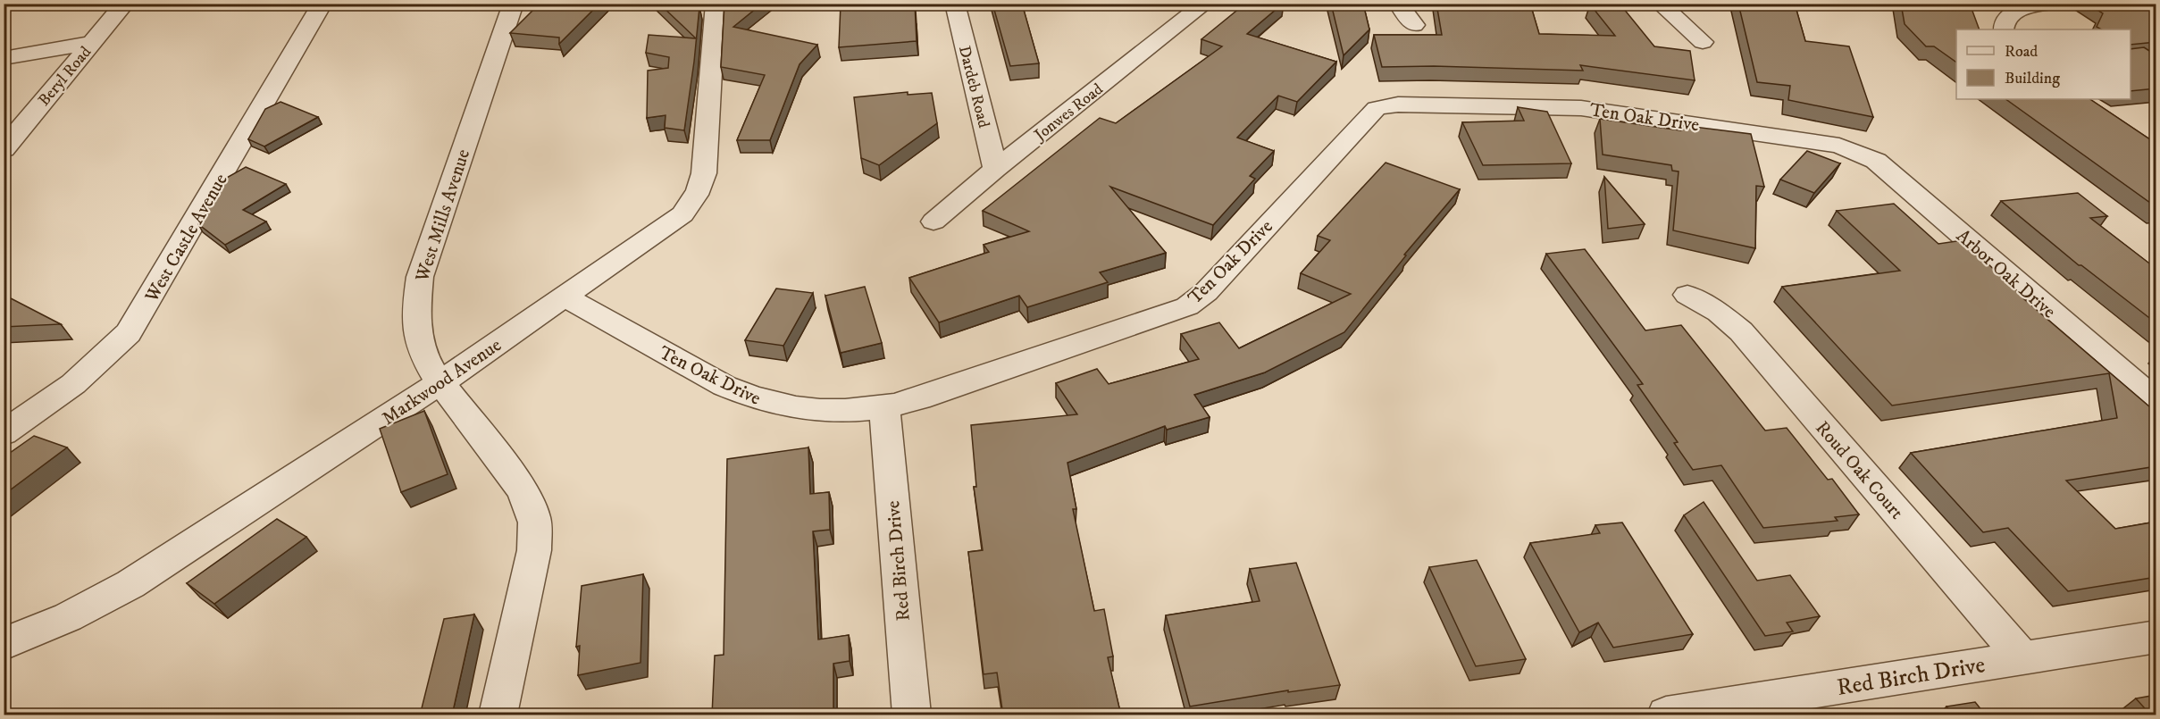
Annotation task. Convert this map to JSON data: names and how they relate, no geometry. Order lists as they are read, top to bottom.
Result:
{
  "streets": {
    "street": [
      "Beryl Road",
      "Dardeb Road",
      "Jonwes Road",
      "Ten Oak Drive",
      "West Mills Avenue",
      "West Castle Avenue",
      "Arbor Oak Drive",
      "Markwood Avenue",
      "Roud Oak Court",
      "Red Birch Drive"
    ]
  },
  "crossings": [
    ["Dardeb Road", "Jonwes Road"],
    ["Ten Oak Drive", "Arbor Oak Drive"],
    ["Ten Oak Drive", "Markwood Avenue"],
    ["Ten Oak Drive", "Red Birch Drive"],
    ["West Mills Avenue", "Markwood Avenue"],
    ["Roud Oak Court", "Red Birch Drive"]
  ],
  "legend": ["Road", "Building"]
}
